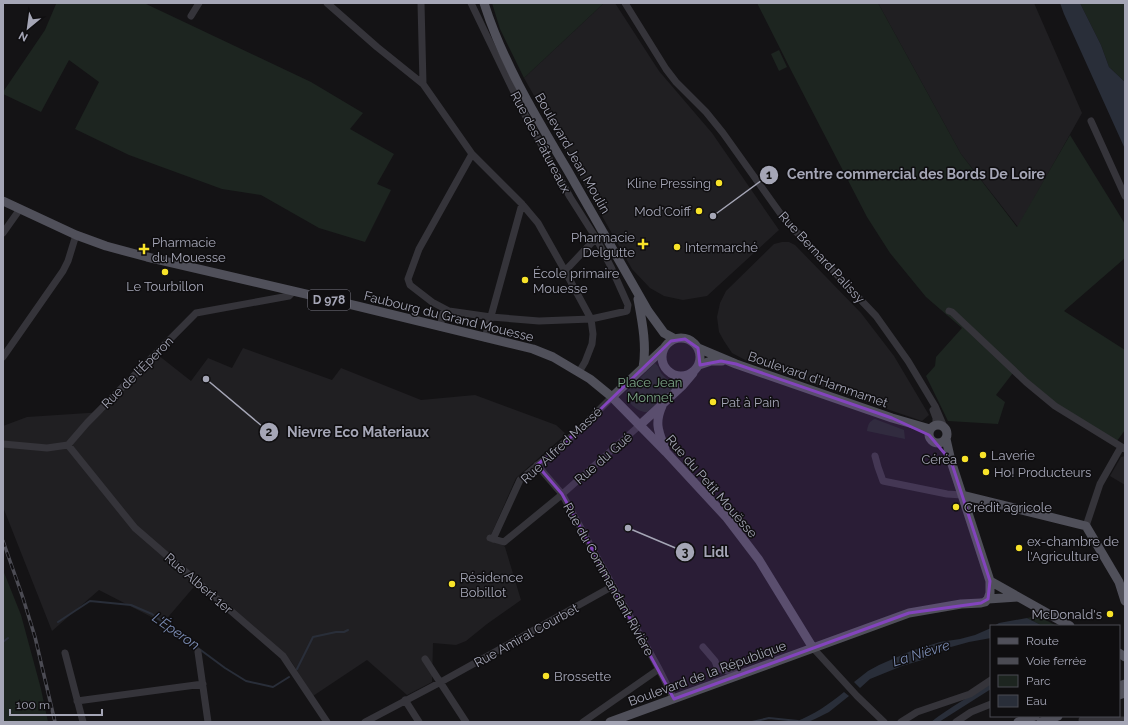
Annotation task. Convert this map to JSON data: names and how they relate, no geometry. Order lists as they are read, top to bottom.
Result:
{
  "streets": {
    "main road": [
      "Boulevard Jean Moulin",
      "D 978",
      "Faubourg du Grand Mouesse",
      "Boulevard d'Hammamet",
      "Rue du Petit Mouësse",
      "Boulevard de la République"
    ],
    "street": [
      "Rue des Pâtureaux",
      "Rue Bernard Palissy",
      "Rue de l'Éperon",
      "Rue Alfred Massé",
      "Rue du Gué",
      "Rue du Commandant Rivière",
      "Rue Albert 1er",
      "Rue Amiral Courbet"
    ]
  },
  "crossings": [
    ["Rue des Pâtureaux", "Faubourg du Grand Mouesse"],
    ["Rue Bernard Palissy", "Boulevard d'Hammamet"],
    ["Faubourg du Grand Mouesse", "Rue de l'Éperon"],
    ["Faubourg du Grand Mouesse", "Rue Alfred Massé"],
    ["Faubourg du Grand Mouesse", "Rue du Gué"],
    ["Faubourg du Grand Mouesse", "Rue du Petit Mouësse"],
    ["Rue de l'Éperon", "Rue Albert 1er"],
    ["Rue Alfred Massé", "Rue du Gué"],
    ["Rue Alfred Massé", "Rue du Commandant Rivière"],
    ["Rue du Gué", "Rue du Petit Mouësse"],
    ["Rue du Gué", "Rue du Commandant Rivière"],
    ["Rue du Petit Mouësse", "Boulevard de la République"],
    ["Rue du Commandant Rivière", "Rue Amiral Courbet"],
    ["Rue du Commandant Rivière", "Boulevard de la République"]
  ],
  "water": ["L'Éperon", "La Nièvre"],
  "parks": ["Place Jean Monnet"],
  "places": {
    "other": [
      "Kline Pressing",
      "Mod'Coiff",
      "Centre commercial des Bords De Loire",
      "Intermarché",
      "Le Tourbillon",
      "École primaire Mouesse",
      "Nievre Eco Materiaux",
      "Pat à Pain",
      "Laverie",
      "Céréa",
      "Ho! Producteurs",
      "Crédit agricole",
      "Lidl",
      "ex-chambre de l'Agriculture",
      "Résidence Bobillot",
      "McDonald's",
      "Brossette"
    ],
    "health": ["Pharmacie Delgutte", "Pharmacie du Mouesse"]
  },
  "legend": [
    "Route",
    "Voie ferrée",
    "Parc",
    "Eau"
  ],
  "scale_bar": "100 m",
  "north": "bottom left"
}
